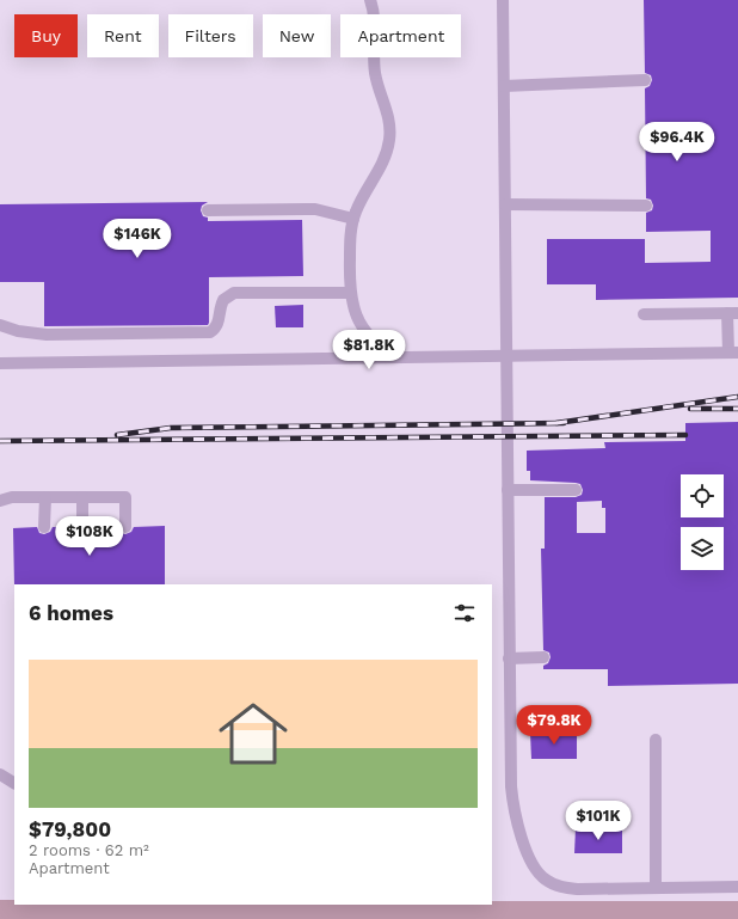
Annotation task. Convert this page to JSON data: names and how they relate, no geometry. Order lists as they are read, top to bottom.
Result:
{
  "page": {
    "chip": [
      "Buy",
      "Rent",
      "Filters",
      "New",
      "Apartment"
    ],
    "price": [
      "$96.4K",
      "$146K",
      "$81.8K",
      "$108K",
      "$79.8K",
      "$101K"
    ],
    "heading": "6 homes",
    "list": [
      {
        "name": "$79,800",
        "note": "2 rooms · 62 m² · Apartment"
      }
    ]
  }
}
